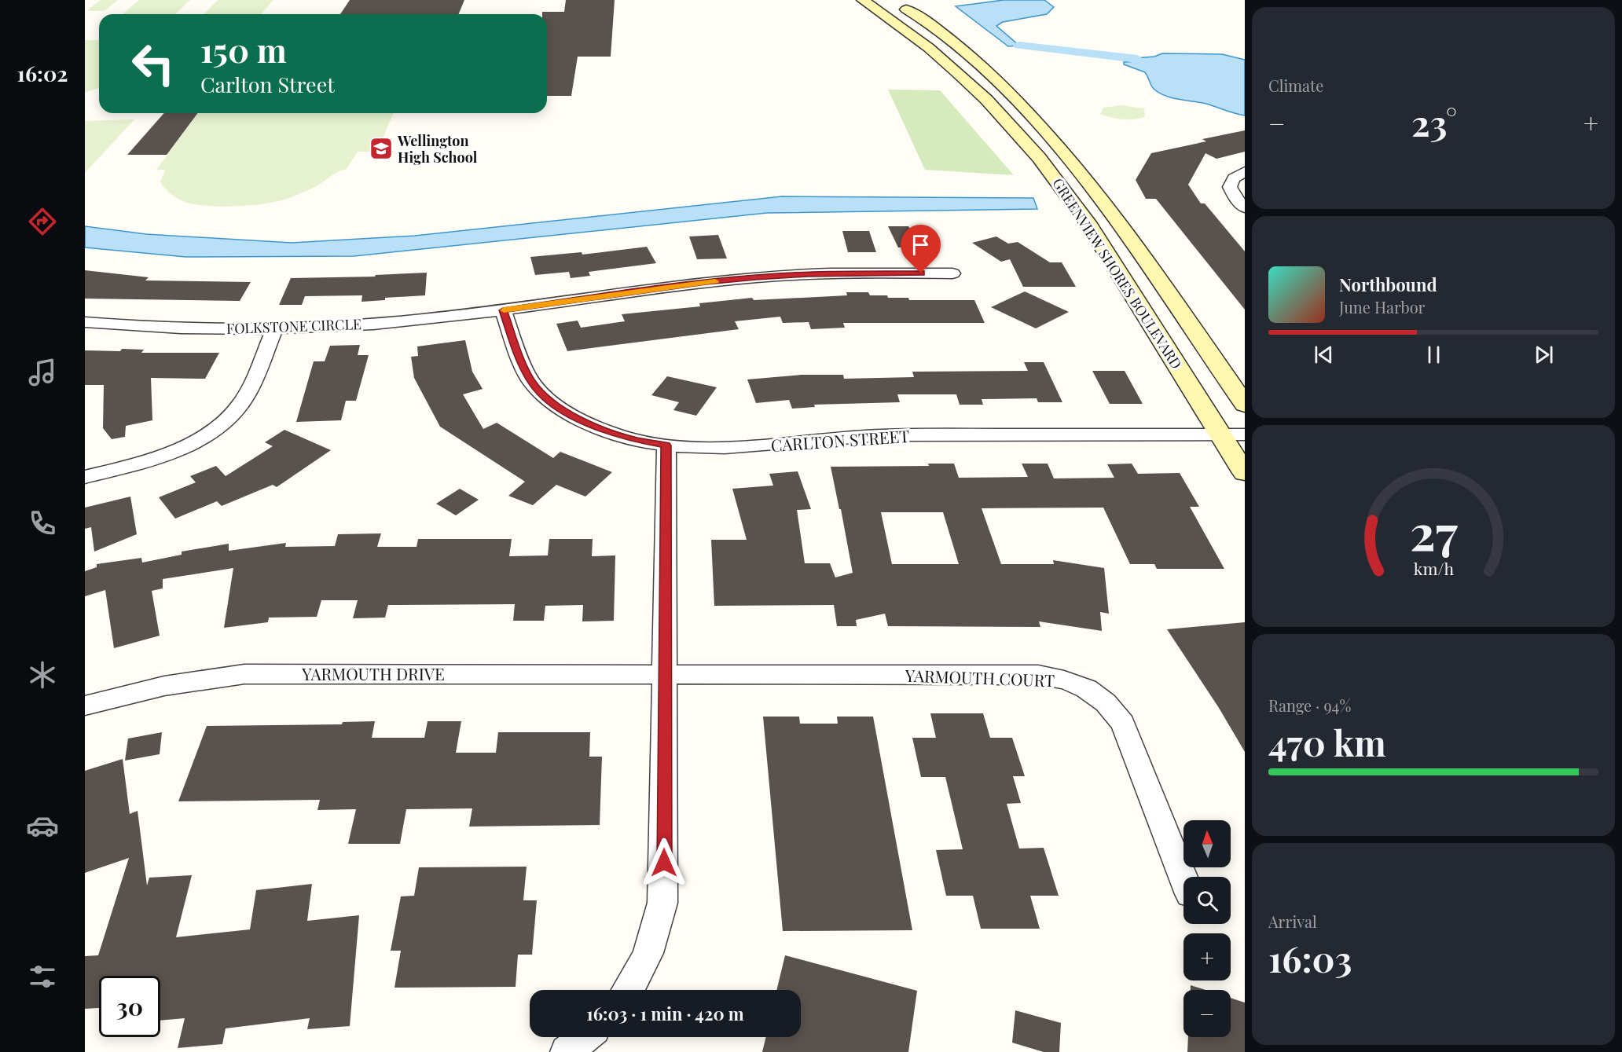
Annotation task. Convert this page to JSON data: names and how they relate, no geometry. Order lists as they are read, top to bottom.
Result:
{
  "streets": {
    "street": [
      "GREENVIEW SHORES BOULEVARD",
      "FOLKSTONE CIRCLE",
      "CARLTON STREET",
      "YARMOUTH DRIVE",
      "YARMOUTH COURT"
    ]
  },
  "crossings": [
    ["GREENVIEW SHORES BOULEVARD", "CARLTON STREET"],
    ["FOLKSTONE CIRCLE", "CARLTON STREET"],
    ["YARMOUTH DRIVE", "YARMOUTH COURT"]
  ],
  "places": {
    "school or university": ["Wellington High School"]
  },
  "north": "top",
  "page": {
    "tabs": "16:02",
    "tile": [
      "Climate",
      ["Range · 94%", "470 km"],
      ["Arrival", "16:03"]
    ],
    "turn": ["150 m", "Carlton Street"],
    "heat": ["−", "23°", "+"],
    "song": ["Northbound", "June Harbor"],
    "map_buttons": ["+", "−"],
    "limit": "30",
    "trip": "16:03 · 1 min · 420 m",
    "gauge": ["27", "km/h"]
  }
}
